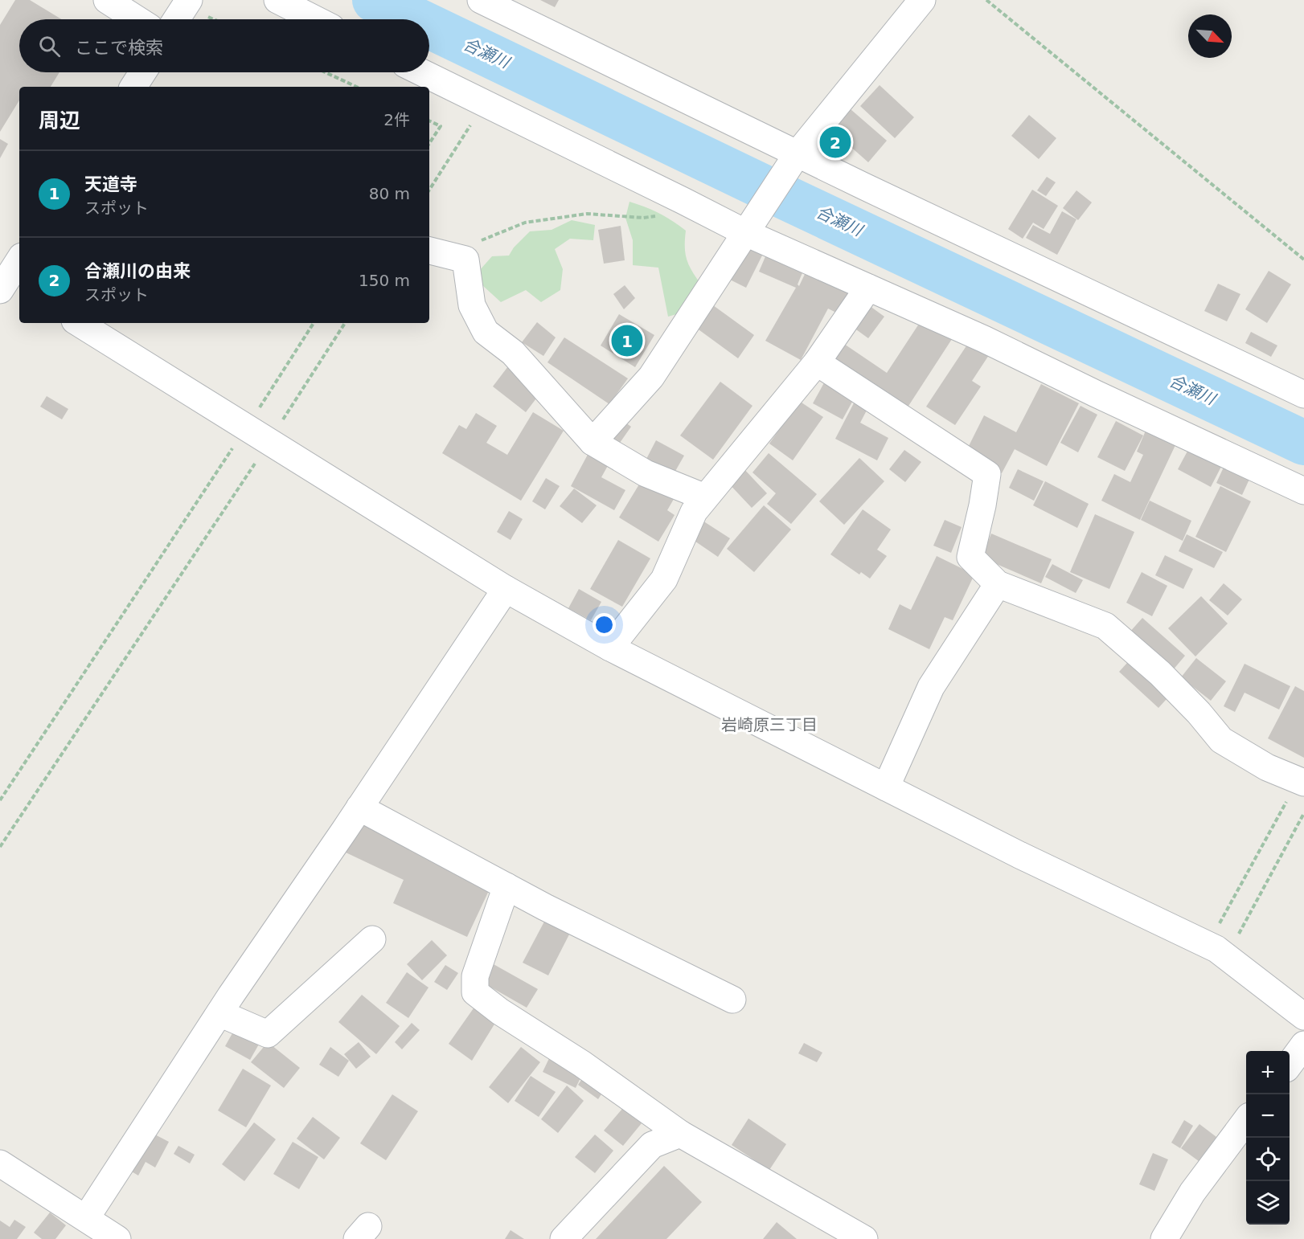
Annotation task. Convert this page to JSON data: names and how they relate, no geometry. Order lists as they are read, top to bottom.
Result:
{
  "districts": ["岩崎原三丁目"],
  "water": ["合瀬川"],
  "north": "bottom right",
  "page": {
    "search": "ここで検索",
    "heading": ["周辺", "2件"],
    "pins": ["2", "1"],
    "list": [
      {
        "mark": "1",
        "name": "天道寺",
        "note": "スポット",
        "value": "80 m"
      },
      {
        "mark": "2",
        "name": "合瀬川の由来",
        "note": "スポット",
        "value": "150 m"
      }
    ],
    "map_buttons": ["+", "−"]
  }
}
